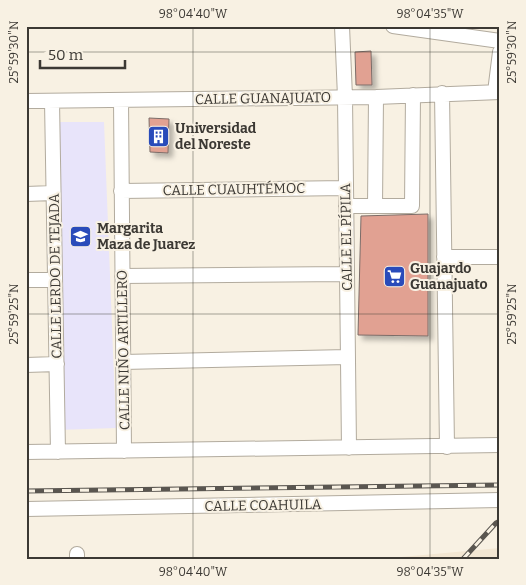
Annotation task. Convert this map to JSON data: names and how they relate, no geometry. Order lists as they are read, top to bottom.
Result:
{
  "streets": {
    "street": [
      "CALLE GUANAJUATO",
      "CALLE CUAUHTÉMOC",
      "CALLE EL PÍPILA",
      "CALLE LERDO DE TEJADA",
      "CALLE NIÑO ARTILLERO",
      "CALLE COAHUILA"
    ]
  },
  "crossings": [
    ["CALLE GUANAJUATO", "CALLE EL PÍPILA"],
    ["CALLE GUANAJUATO", "CALLE LERDO DE TEJADA"],
    ["CALLE GUANAJUATO", "CALLE NIÑO ARTILLERO"],
    ["CALLE CUAUHTÉMOC", "CALLE EL PÍPILA"],
    ["CALLE CUAUHTÉMOC", "CALLE NIÑO ARTILLERO"]
  ],
  "places": {
    "building": ["Universidad del Noreste"],
    "school or university": ["Margarita Maza de Juarez"],
    "supermarket": ["Guajardo Guanajuato"]
  },
  "scale_bar": "50 m",
  "coordinates": [
    "98°04'40\"W",
    "98°04'35\"W",
    "25°59'30\"N",
    "25°59'25\"N"
  ]
}
